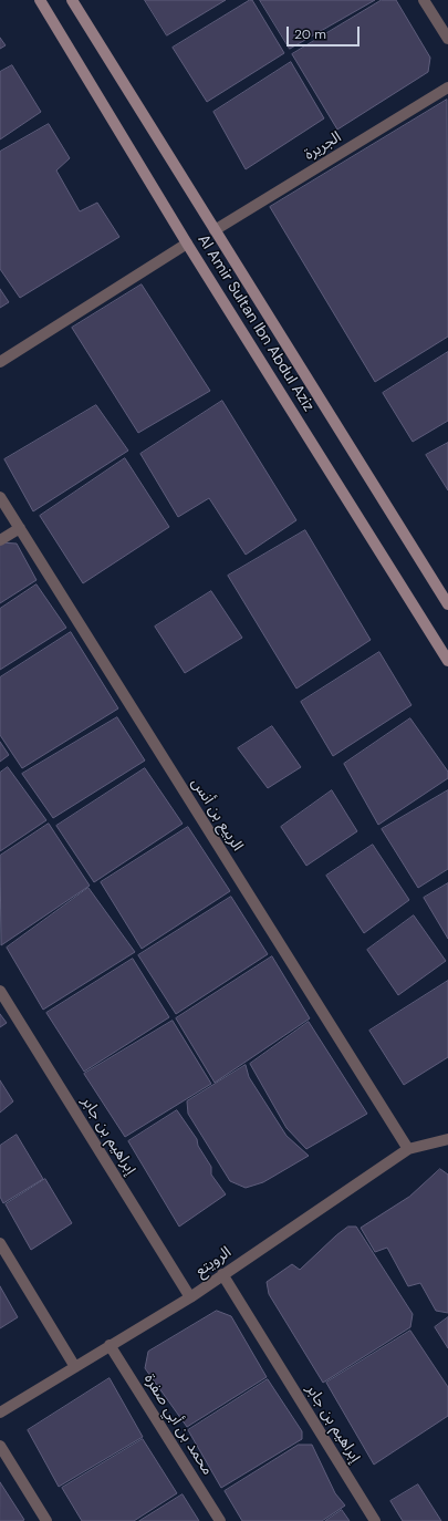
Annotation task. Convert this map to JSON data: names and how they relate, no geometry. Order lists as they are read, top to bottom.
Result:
{
  "streets": {
    "street": [
      "الجريرة",
      "Al Amir Sultan Ibn Abdul Aziz",
      "الربيع بن أنس",
      "إبراهيم بن جابر",
      "الرويتع",
      "محمد بن أبي صفرة"
    ]
  },
  "crossings": [
    ["الجريرة", "Al Amir Sultan Ibn Abdul Aziz"],
    ["الربيع بن أنس", "الرويتع"],
    ["إبراهيم بن جابر", "الرويتع"],
    ["الرويتع", "محمد بن أبي صفرة"]
  ],
  "scale_bar": "20 m"
}
